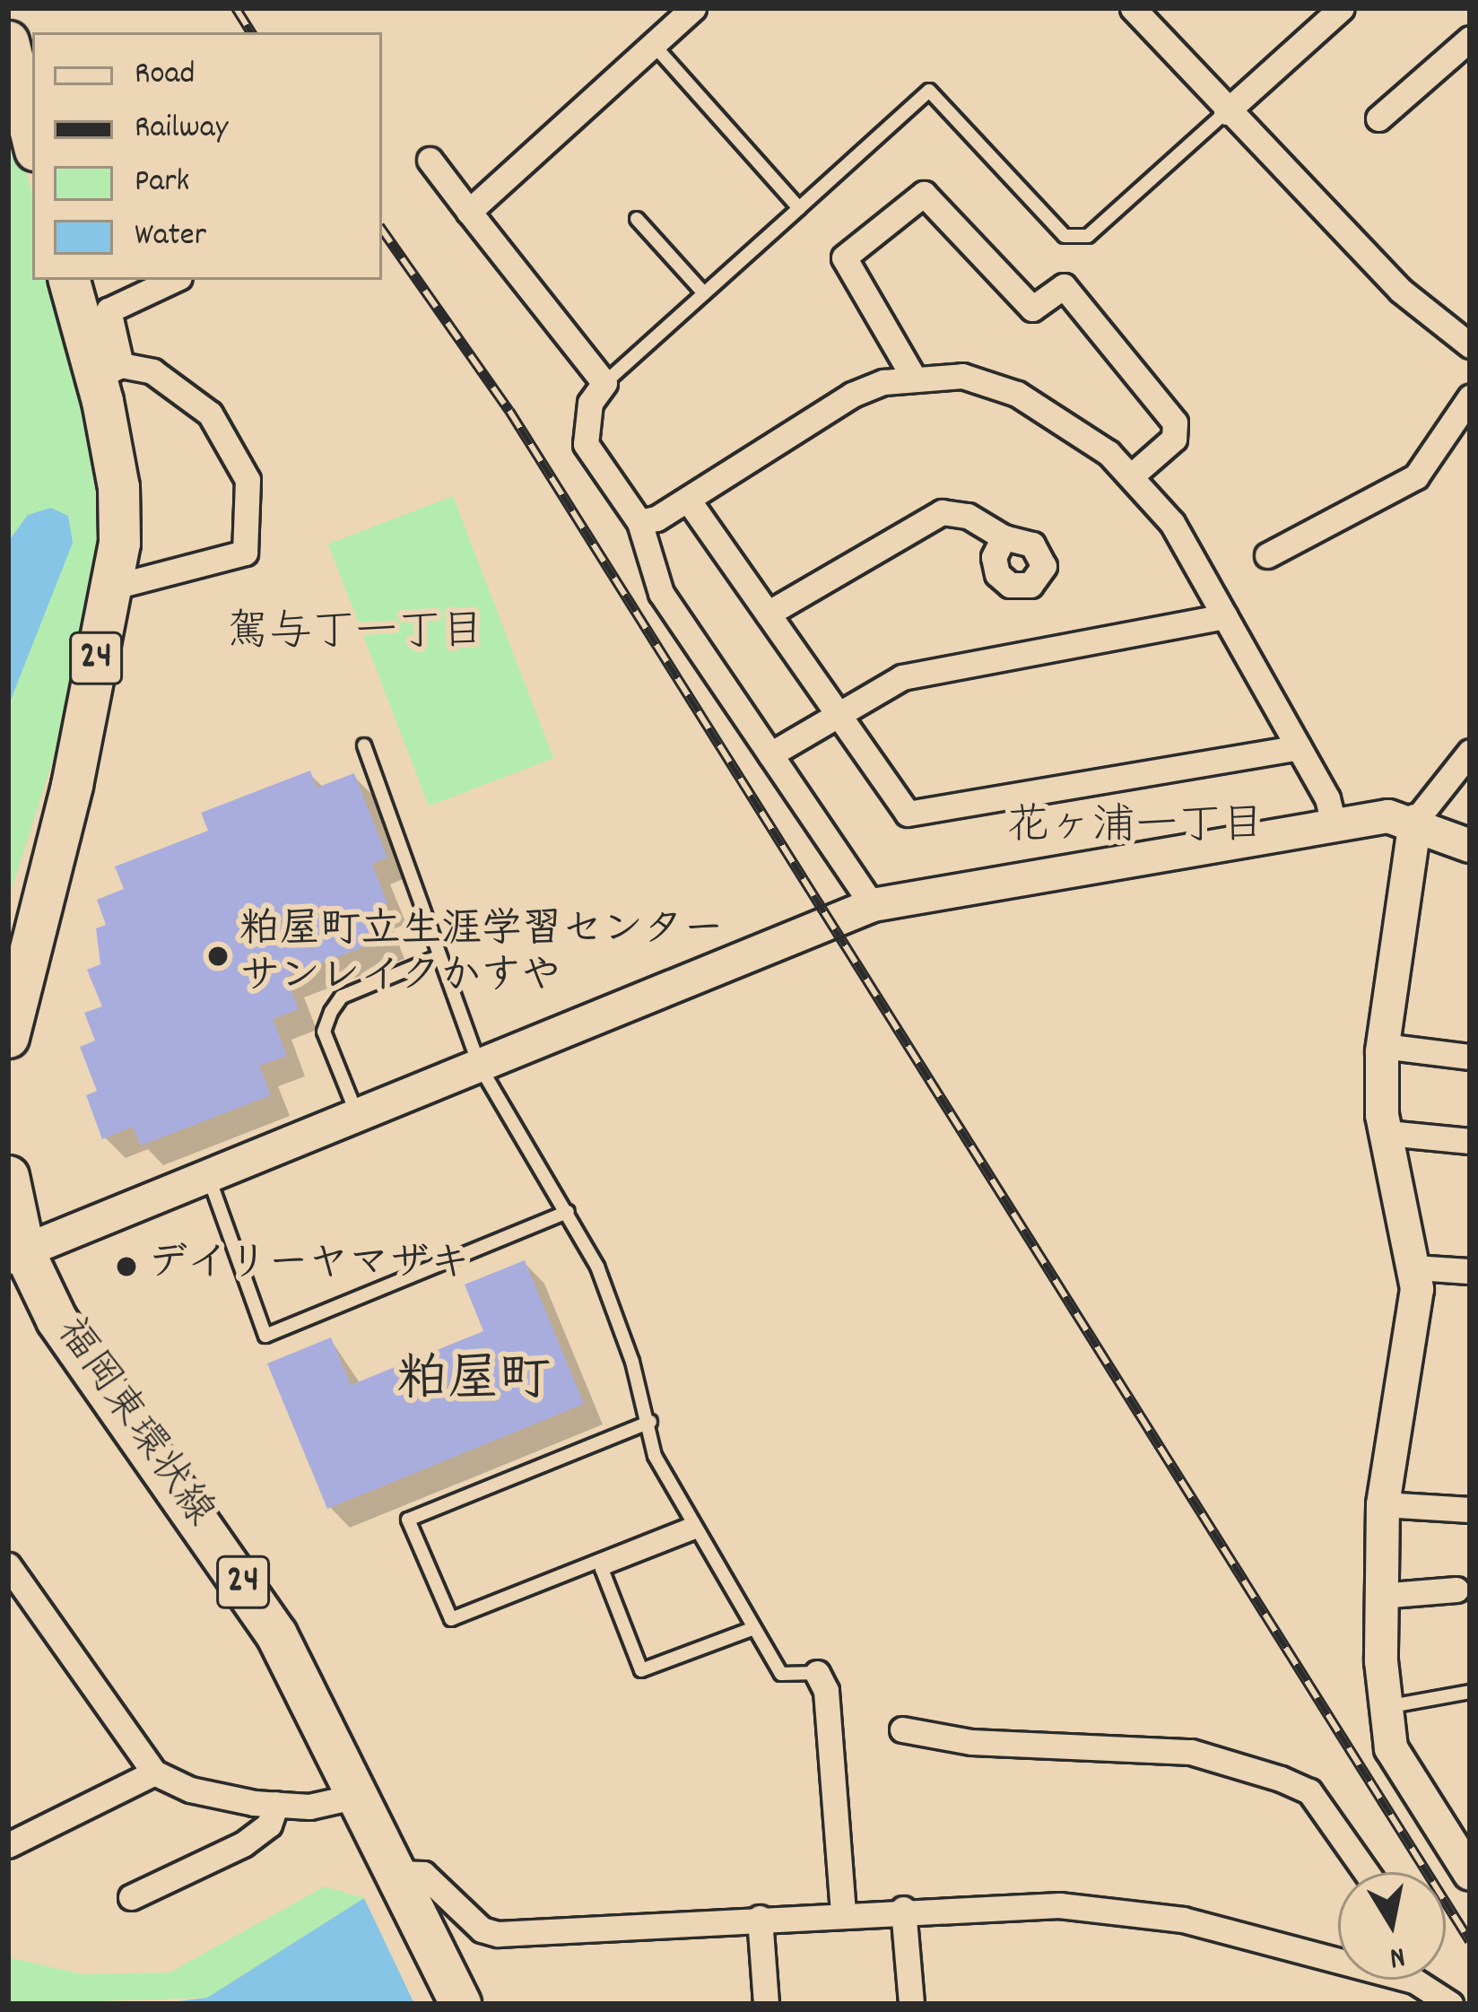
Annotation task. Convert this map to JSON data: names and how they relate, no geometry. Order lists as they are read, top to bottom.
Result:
{
  "streets": {
    "main road": ["24", "福岡東環状線"]
  },
  "districts": ["駕与丁一丁目", "花ヶ浦一丁目", "粕屋町"],
  "places": ["粕屋町立生涯学習センター サンレイクかすや", "デイリーヤマザキ"],
  "legend": [
    "Road",
    "Railway",
    "Park",
    "Water"
  ],
  "north": "bottom"
}
